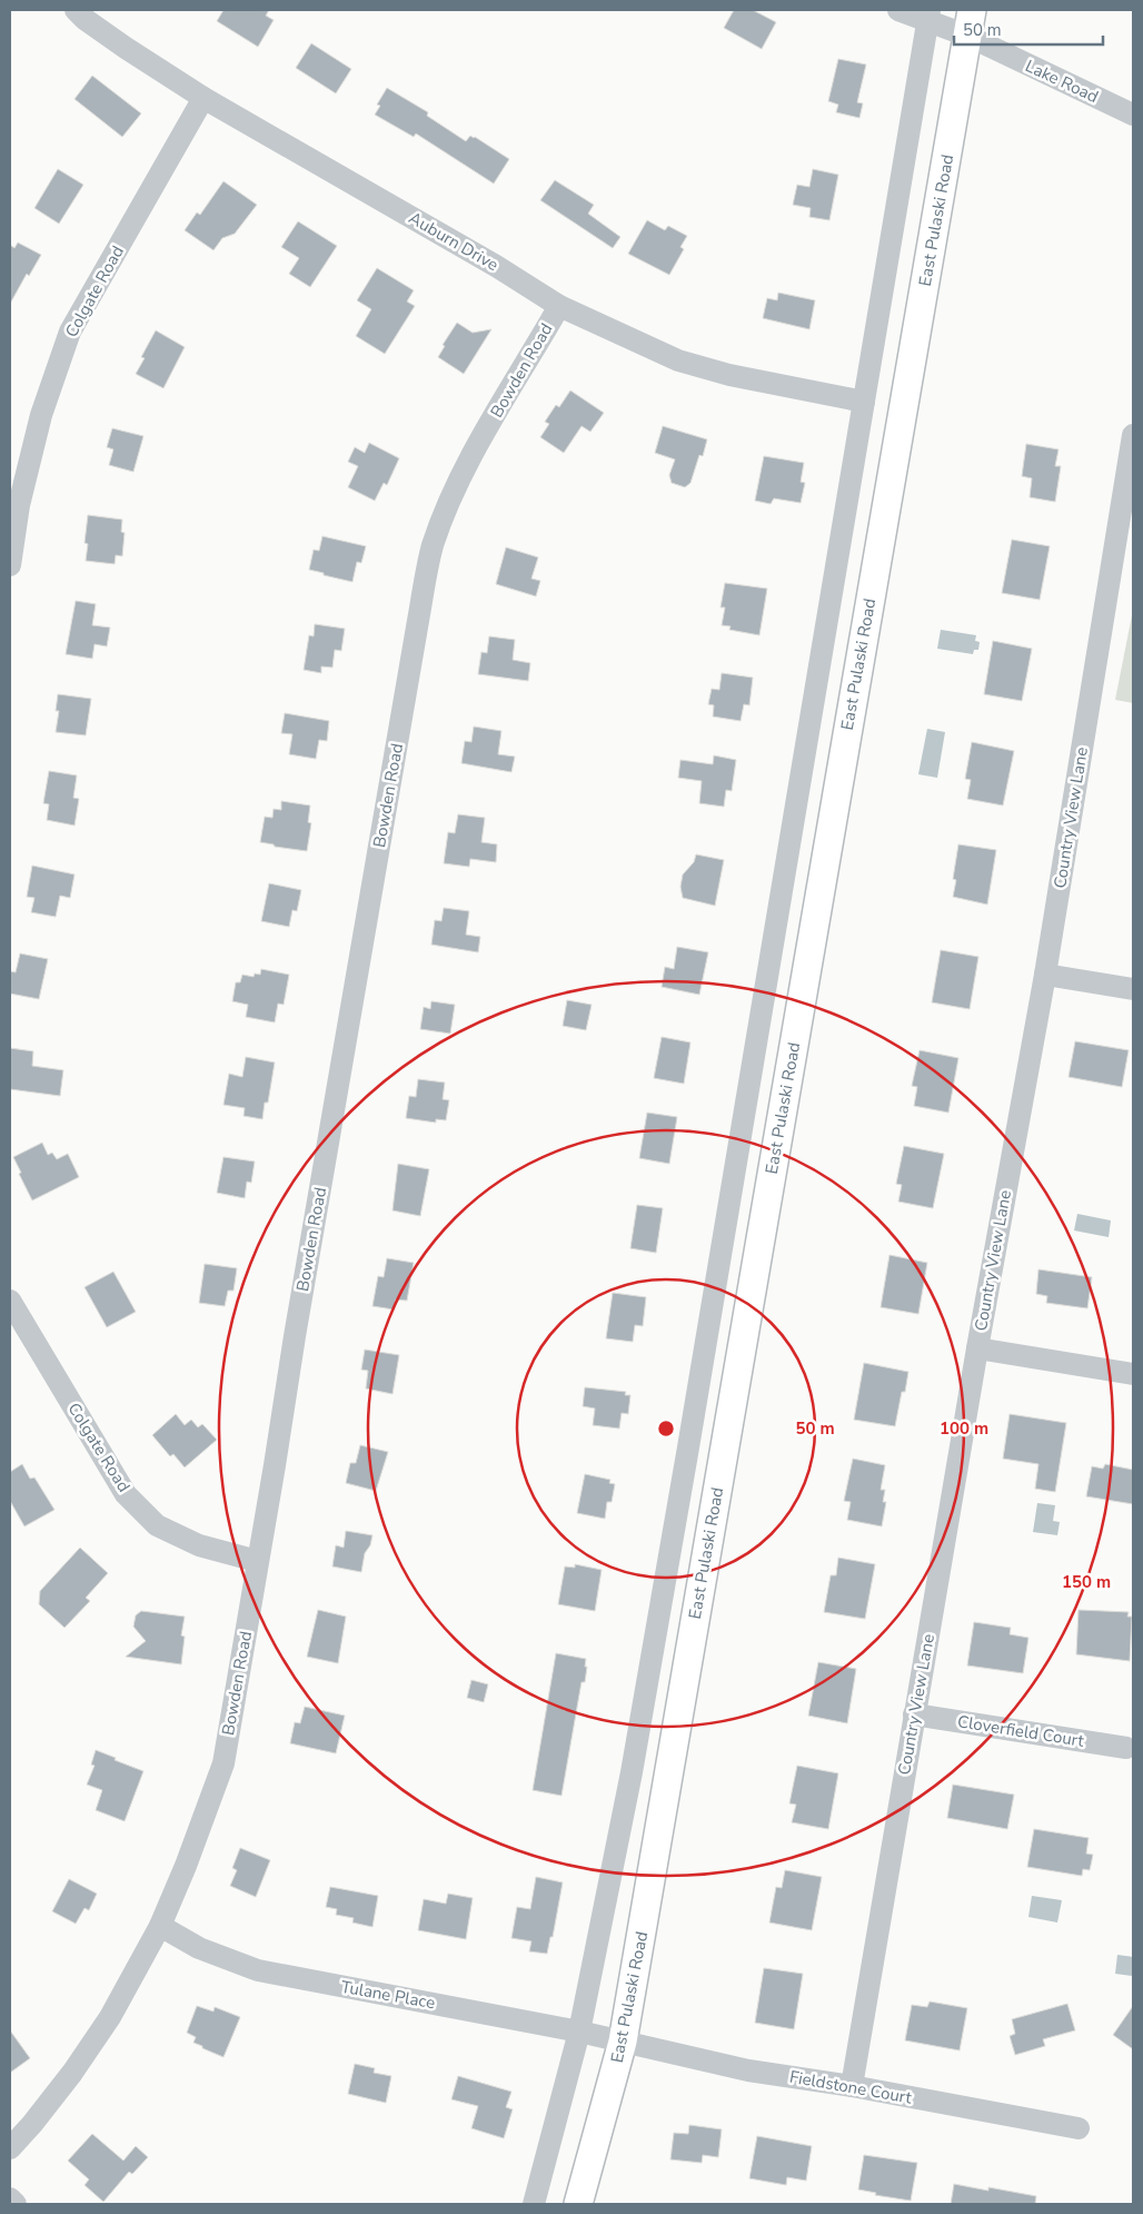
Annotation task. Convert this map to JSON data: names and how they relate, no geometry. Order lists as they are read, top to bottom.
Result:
{
  "streets": {
    "main road": ["East Pulaski Road"],
    "street": [
      "Lake Road",
      "Auburn Drive",
      "Colgate Road",
      "Bowden Road",
      "Country View Lane",
      "Cloverfield Court",
      "Tulane Place",
      "Fieldstone Court"
    ]
  },
  "crossings": [
    ["Lake Road", "East Pulaski Road"],
    ["East Pulaski Road", "Tulane Place"],
    ["East Pulaski Road", "Fieldstone Court"],
    ["Auburn Drive", "Colgate Road"],
    ["Auburn Drive", "Bowden Road"],
    ["Colgate Road", "Bowden Road"],
    ["Bowden Road", "Tulane Place"],
    ["Country View Lane", "Cloverfield Court"],
    ["Country View Lane", "Fieldstone Court"],
    ["Tulane Place", "Fieldstone Court"]
  ],
  "scale_bar": "50 m",
  "rings": ["50 m", "100 m", "150 m"]
}
